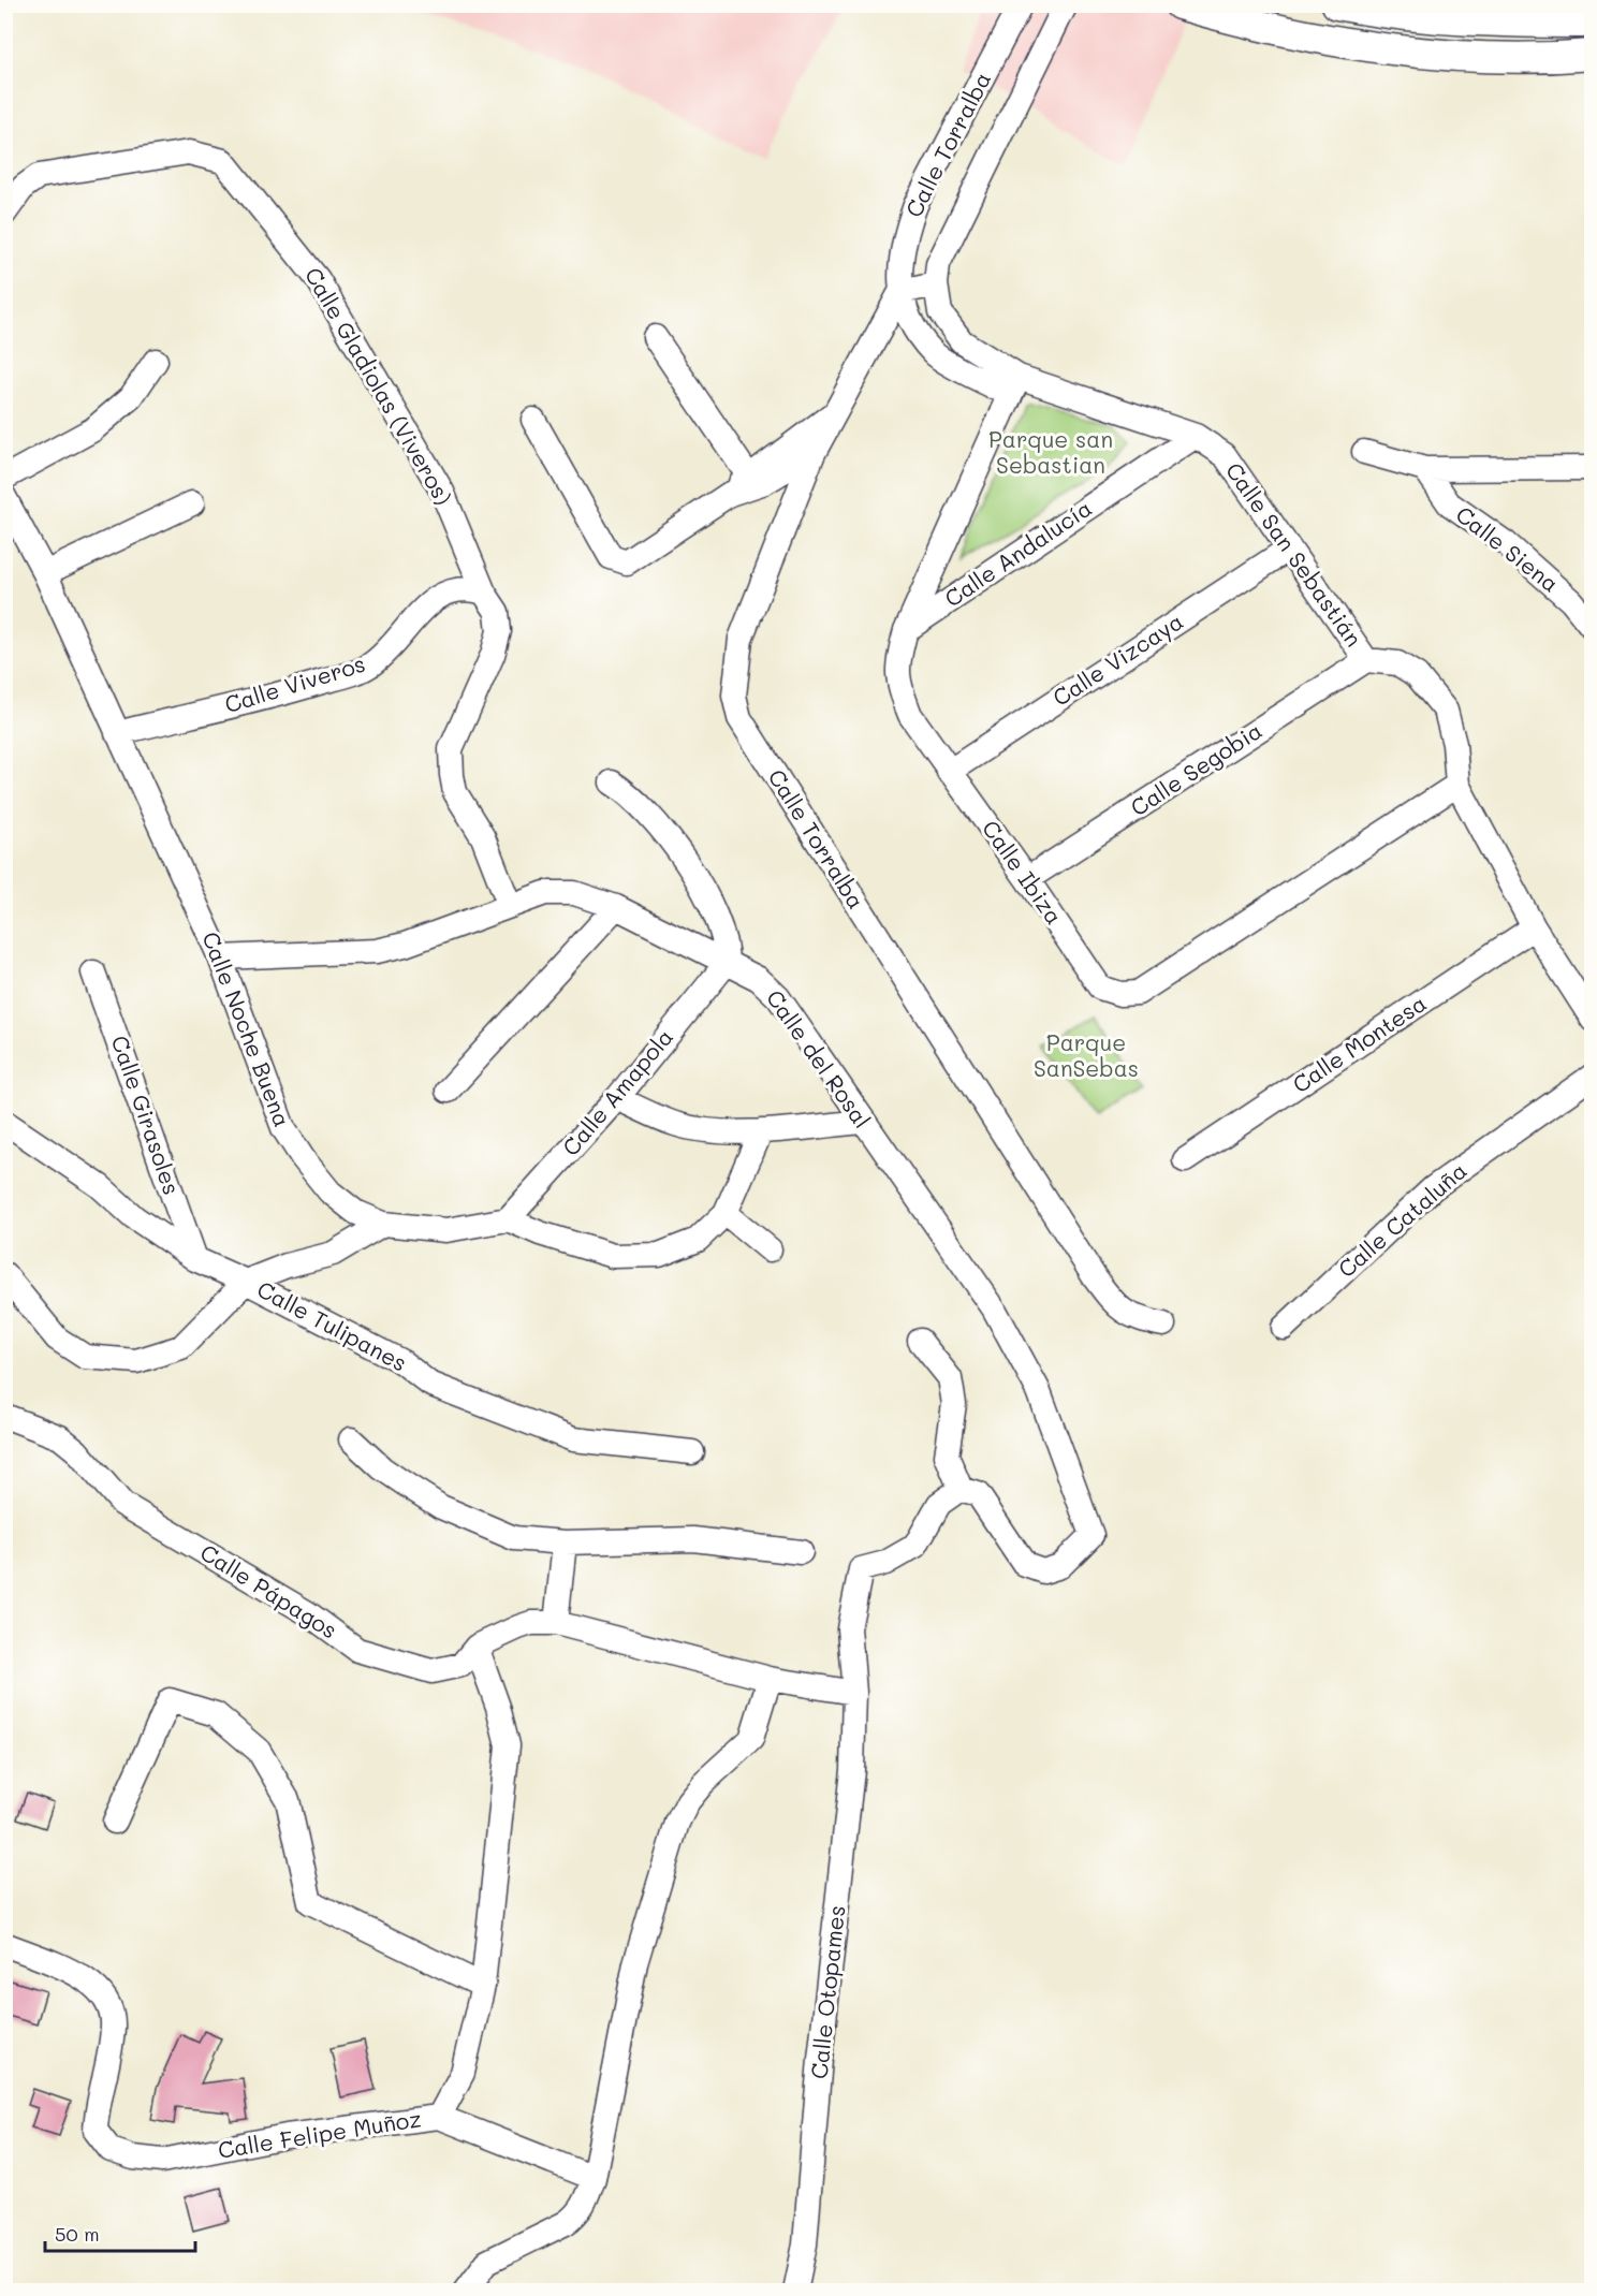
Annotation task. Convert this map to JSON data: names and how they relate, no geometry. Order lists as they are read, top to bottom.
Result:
{
  "streets": {
    "street": [
      "Calle Torralba",
      "Calle Gladiolas (Viveros)",
      "Calle Siena",
      "Calle Andalucía",
      "Calle San Sebastián",
      "Calle Vizcaya",
      "Calle Viveros",
      "Calle Segobia",
      "Calle Ibiza",
      "Calle Noche Buena",
      "Calle Montesa",
      "Calle del Rosal",
      "Calle Amapola",
      "Calle Girasoles",
      "Calle Cataluña",
      "Calle Tulipanes",
      "Calle Pápagos",
      "Calle Otopames",
      "Calle Felipe Muñoz"
    ]
  },
  "crossings": [
    ["Calle Torralba", "Calle San Sebastián"],
    ["Calle Torralba", "Calle Ibiza"],
    ["Calle Gladiolas (Viveros)", "Calle Viveros"],
    ["Calle Gladiolas (Viveros)", "Calle del Rosal"],
    ["Calle Andalucía", "Calle San Sebastián"],
    ["Calle Andalucía", "Calle Ibiza"],
    ["Calle San Sebastián", "Calle Vizcaya"],
    ["Calle San Sebastián", "Calle Segobia"],
    ["Calle San Sebastián", "Calle Ibiza"],
    ["Calle San Sebastián", "Calle Montesa"],
    ["Calle Vizcaya", "Calle Ibiza"],
    ["Calle Viveros", "Calle Noche Buena"],
    ["Calle Segobia", "Calle Ibiza"],
    ["Calle Noche Buena", "Calle del Rosal"],
    ["Calle Noche Buena", "Calle Amapola"],
    ["Calle del Rosal", "Calle Amapola"],
    ["Calle del Rosal", "Calle Otopames"],
    ["Calle Girasoles", "Calle Tulipanes"],
    ["Calle Pápagos", "Calle Otopames"],
    ["Calle Pápagos", "Calle Felipe Muñoz"]
  ],
  "parks": ["Parque san Sebastian", "Parque SanSebas"],
  "scale_bar": "50 m"
}
